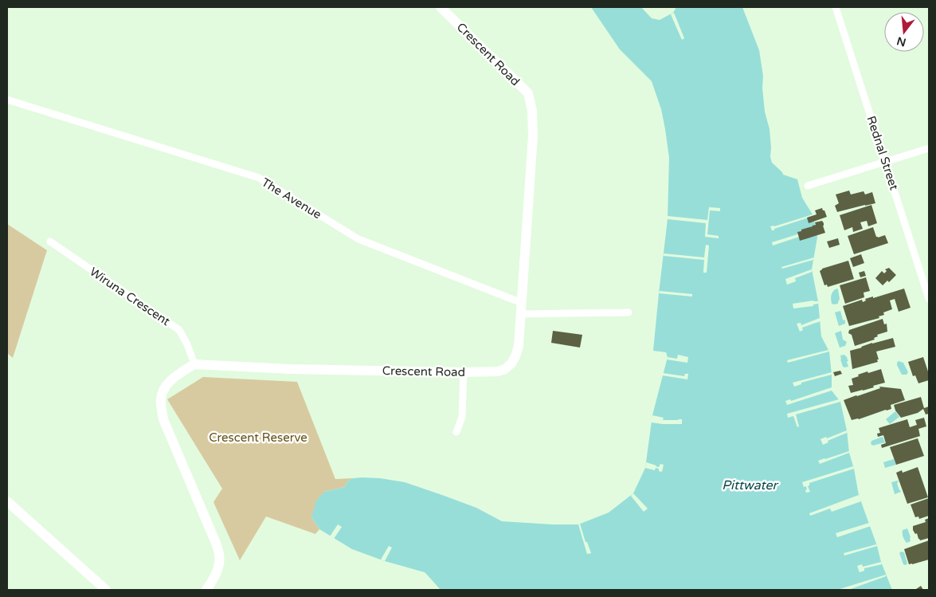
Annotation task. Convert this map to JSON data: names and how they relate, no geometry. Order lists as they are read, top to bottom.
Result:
{
  "streets": {
    "street": [
      "Crescent Road",
      "Rednal Street",
      "The Avenue",
      "Wiruna Crescent"
    ]
  },
  "crossings": [
    ["Crescent Road", "The Avenue"],
    ["Crescent Road", "Wiruna Crescent"]
  ],
  "water": ["Pittwater"],
  "parks": ["Crescent Reserve"],
  "north": "bottom"
}
